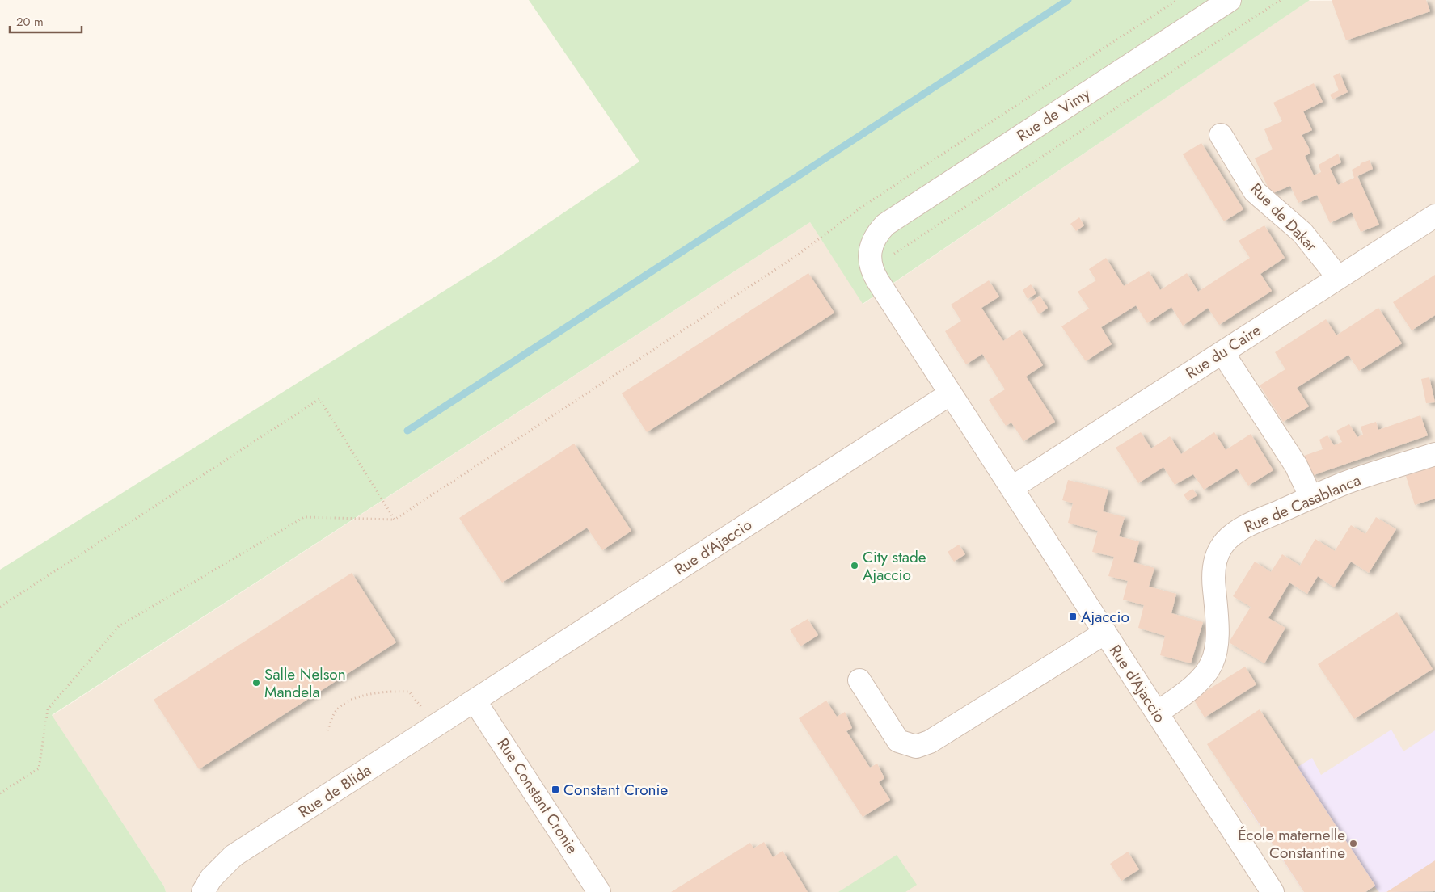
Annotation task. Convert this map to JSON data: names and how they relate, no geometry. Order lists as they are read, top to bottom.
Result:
{
  "streets": {
    "street": [
      "Rue de Vimy",
      "Rue de Dakar",
      "Rue du Caire",
      "Rue de Casablanca",
      "Rue d'Ajaccio",
      "Rue de Blida",
      "Rue Constant Cronie"
    ]
  },
  "crossings": [
    ["Rue de Vimy", "Rue d'Ajaccio"],
    ["Rue de Dakar", "Rue du Caire"],
    ["Rue du Caire", "Rue d'Ajaccio"],
    ["Rue de Casablanca", "Rue d'Ajaccio"],
    ["Rue d'Ajaccio", "Rue de Blida"],
    ["Rue d'Ajaccio", "Rue Constant Cronie"],
    ["Rue de Blida", "Rue Constant Cronie"]
  ],
  "places": {
    "other": ["City stade Ajaccio", "Salle Nelson Mandela", "École maternelle Constantine"],
    "transit": ["Ajaccio", "Constant Cronie"]
  },
  "scale_bar": "20 m"
}
